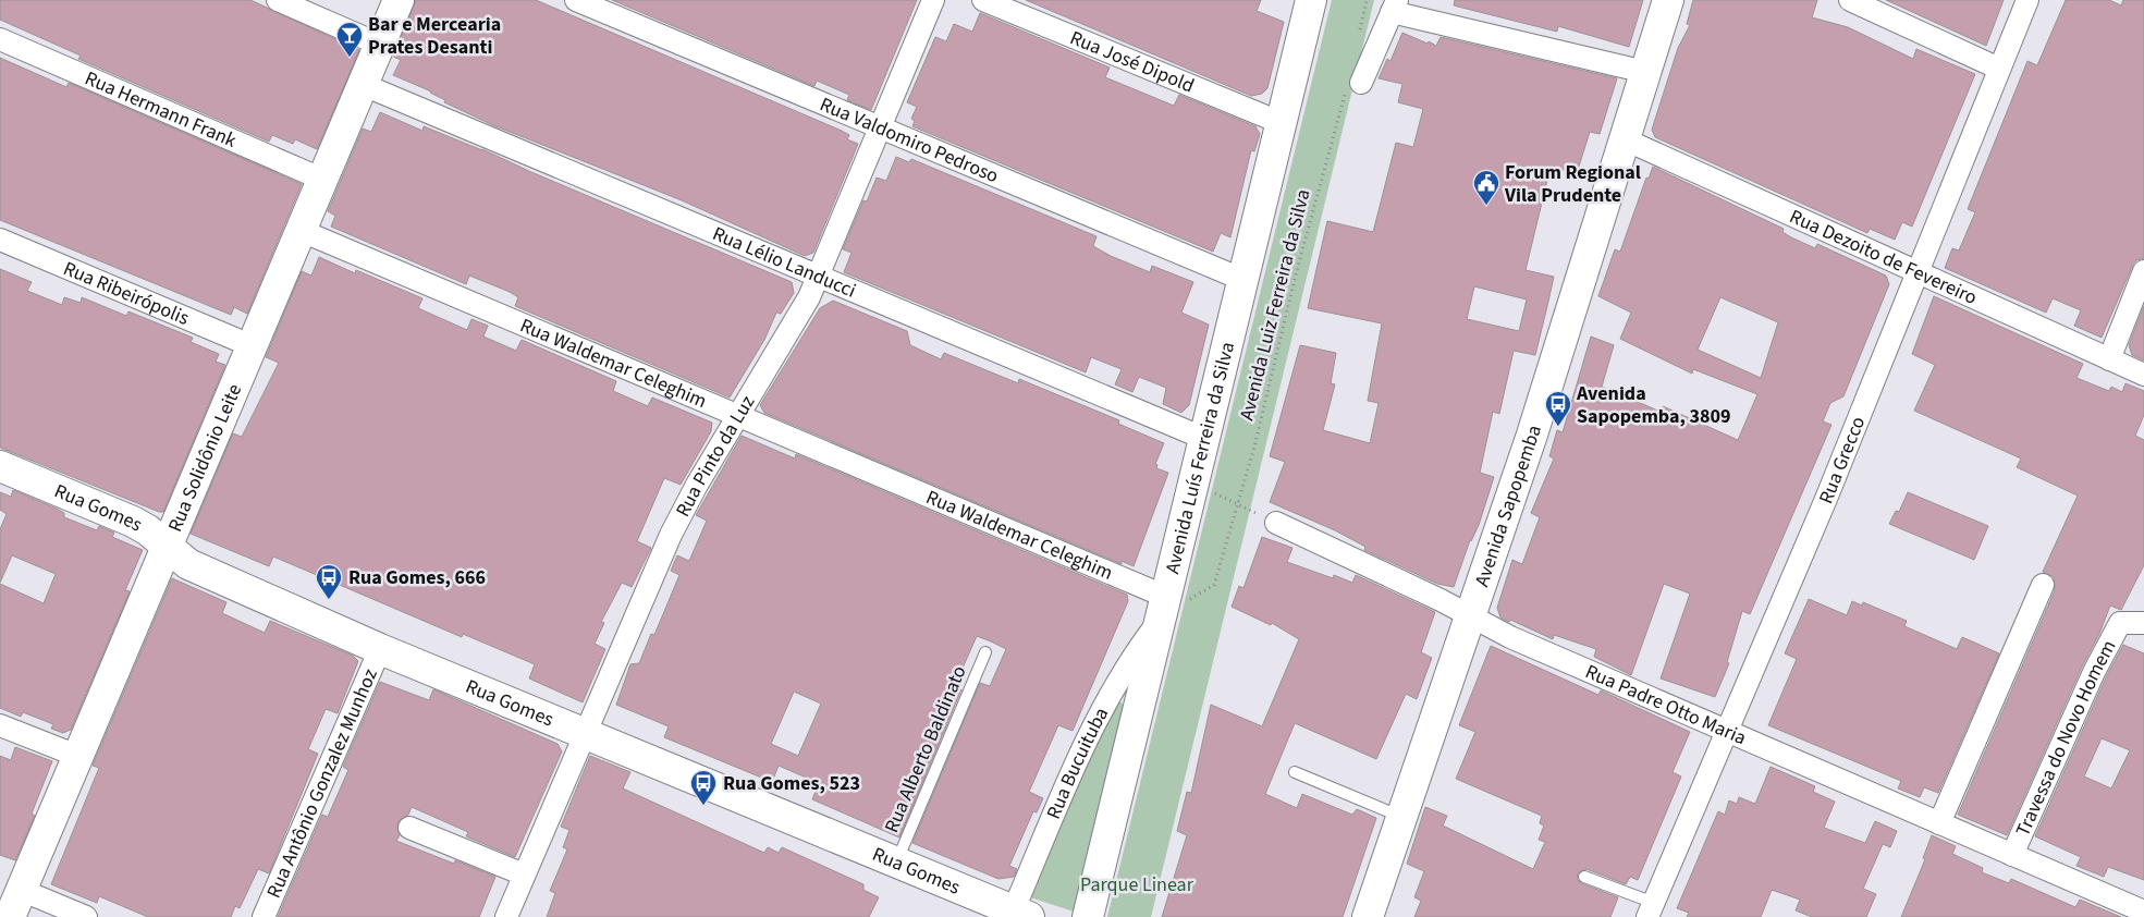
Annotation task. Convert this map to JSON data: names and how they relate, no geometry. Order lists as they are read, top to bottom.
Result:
{
  "streets": {
    "street": [
      "Rua José Dipold",
      "Rua Hermann Frank",
      "Rua Valdomiro Pedroso",
      "Rua Dezoito de Fevereiro",
      "Rua Lélio Landucci",
      "Rua Ribeirópolis",
      "Rua Waldemar Celeghim",
      "Rua Pinto da Luz",
      "Rua Solidônio Leite",
      "Avenida Luís Ferreira da Silva",
      "Rua Grecco",
      "Avenida Sapopemba",
      "Rua Gomes",
      "Rua Padre Otto Maria",
      "Travessa do Novo Homem",
      "Rua Bucuituba",
      "Rua Antônio Gonzalez Munhoz"
    ],
    "lane": ["Rua Alberto Baldinato"],
    "path": ["Avenida Luiz Ferreira da Silva"]
  },
  "crossings": [
    ["Rua José Dipold", "Avenida Luís Ferreira da Silva"],
    ["Rua Hermann Frank", "Rua Solidônio Leite"],
    ["Rua Valdomiro Pedroso", "Rua Pinto da Luz"],
    ["Rua Valdomiro Pedroso", "Avenida Luís Ferreira da Silva"],
    ["Rua Dezoito de Fevereiro", "Rua Grecco"],
    ["Rua Dezoito de Fevereiro", "Avenida Sapopemba"],
    ["Rua Lélio Landucci", "Rua Pinto da Luz"],
    ["Rua Lélio Landucci", "Rua Solidônio Leite"],
    ["Rua Lélio Landucci", "Avenida Luís Ferreira da Silva"],
    ["Rua Ribeirópolis", "Rua Solidônio Leite"],
    ["Avenida Luiz Ferreira da Silva", "Rua Waldemar Celeghim"],
    ["Avenida Luiz Ferreira da Silva", "Avenida Luís Ferreira da Silva"],
    ["Avenida Luiz Ferreira da Silva", "Rua Bucuituba"],
    ["Rua Waldemar Celeghim", "Rua Pinto da Luz"],
    ["Rua Waldemar Celeghim", "Rua Solidônio Leite"],
    ["Rua Waldemar Celeghim", "Avenida Luís Ferreira da Silva"],
    ["Rua Waldemar Celeghim", "Rua Bucuituba"],
    ["Rua Pinto da Luz", "Rua Gomes"],
    ["Rua Solidônio Leite", "Rua Gomes"],
    ["Avenida Luís Ferreira da Silva", "Rua Bucuituba"],
    ["Rua Grecco", "Rua Padre Otto Maria"],
    ["Avenida Sapopemba", "Rua Padre Otto Maria"],
    ["Rua Gomes", "Rua Alberto Baldinato"],
    ["Rua Gomes", "Rua Bucuituba"],
    ["Rua Gomes", "Rua Antônio Gonzalez Munhoz"],
    ["Rua Padre Otto Maria", "Travessa do Novo Homem"]
  ],
  "parks": ["Parque Linear"],
  "places": {
    "bar": ["Bar e Mercearia Prates Desanti"],
    "public building": ["Forum Regional Vila Prudente"],
    "bus stop": ["Avenida Sapopemba, 3809", "Rua Gomes, 666", "Rua Gomes, 523"]
  }
}
